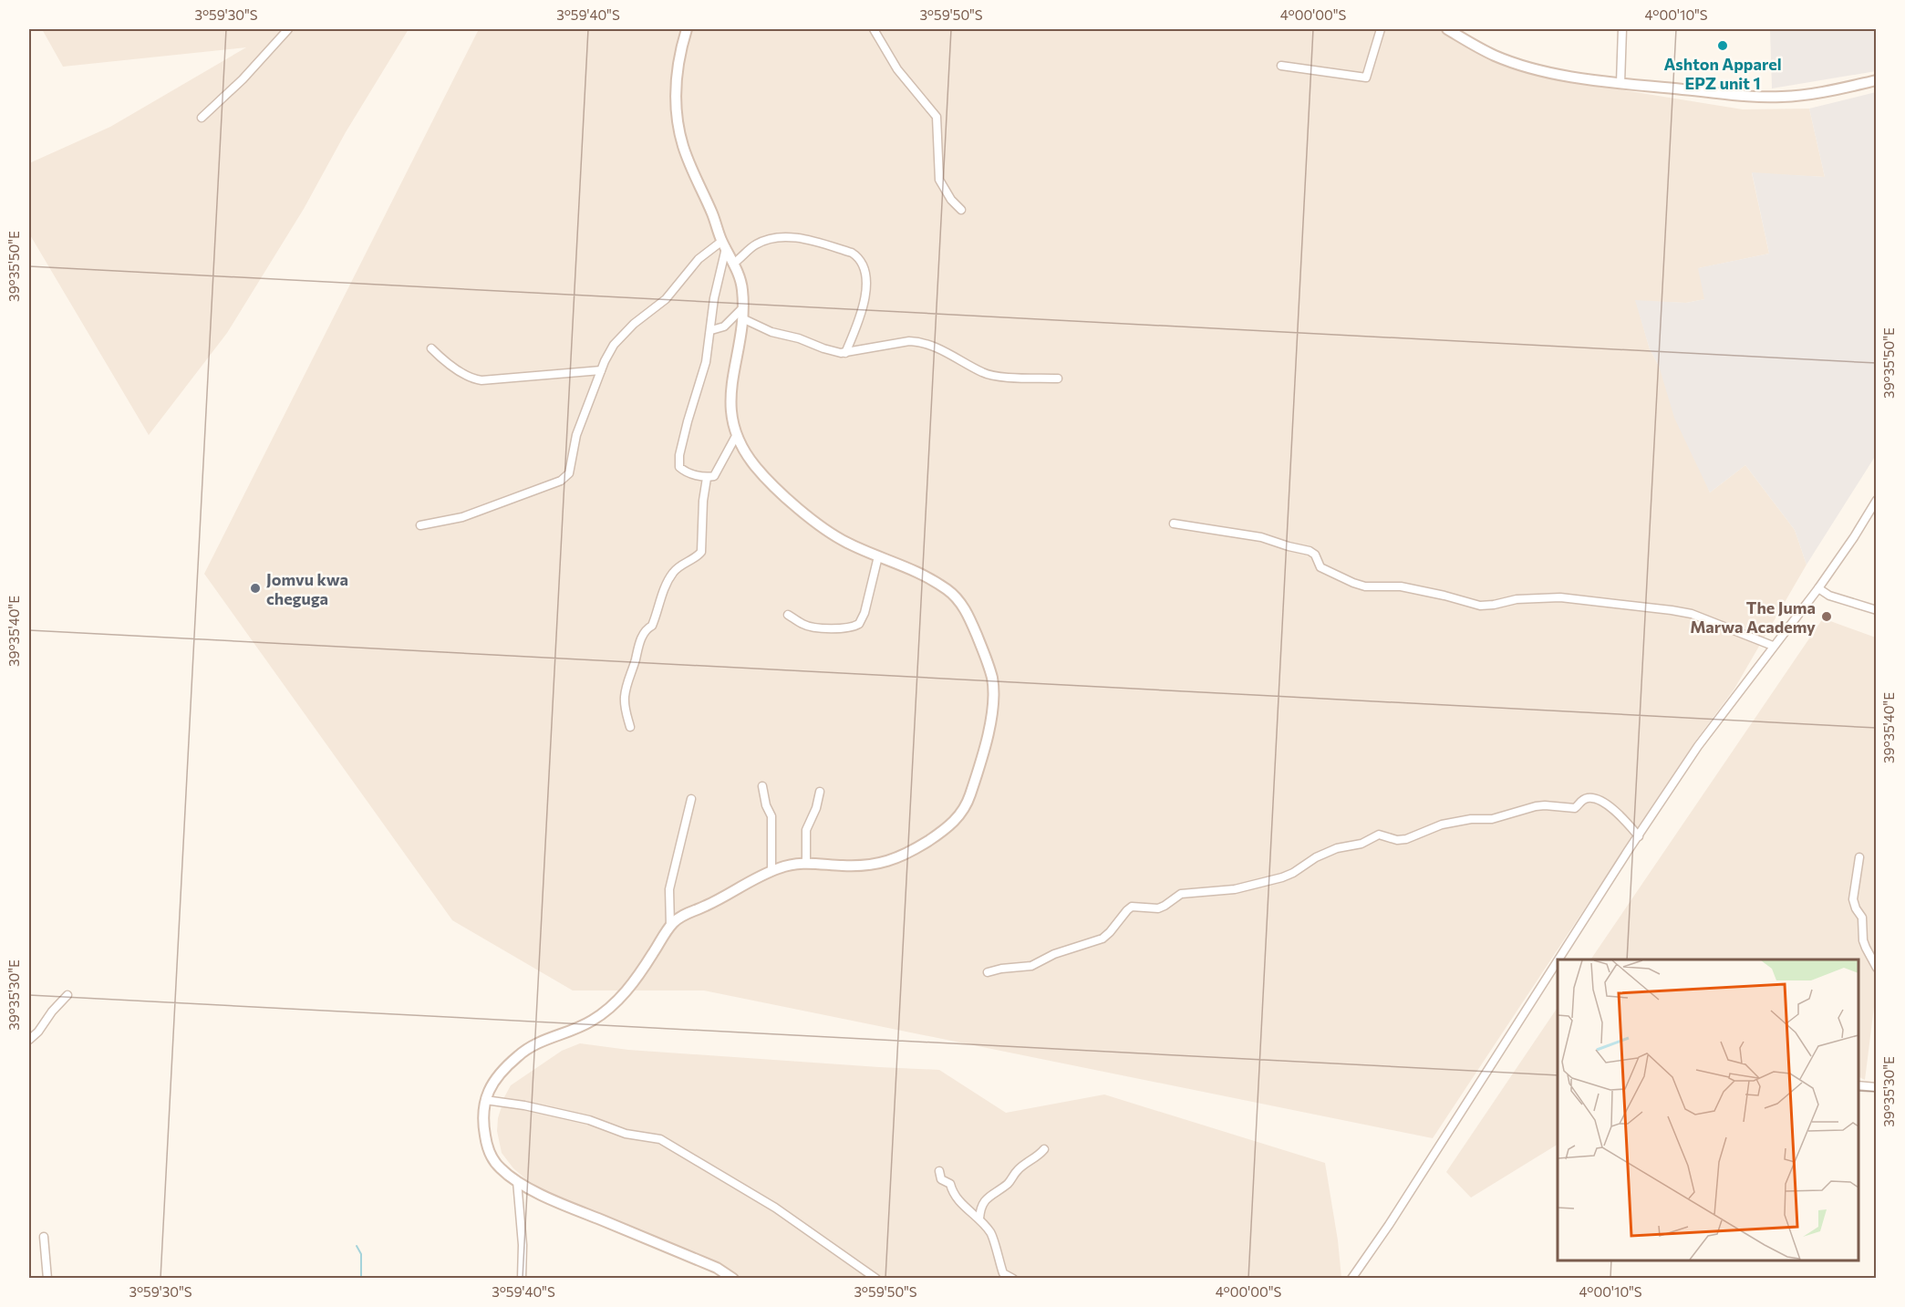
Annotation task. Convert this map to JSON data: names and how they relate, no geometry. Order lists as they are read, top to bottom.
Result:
{
  "places": ["Ashton Apparel EPZ unit 1", "Jomvu kwa cheguga", "The Juma Marwa Academy"],
  "coordinates": [
    "3°59'30\"S",
    "3°59'40\"S",
    "3°59'50\"S",
    "4°00'00\"S",
    "4°00'10\"S",
    "39°35'50\"E",
    "39°35'40\"E",
    "39°35'30\"E"
  ]
}
